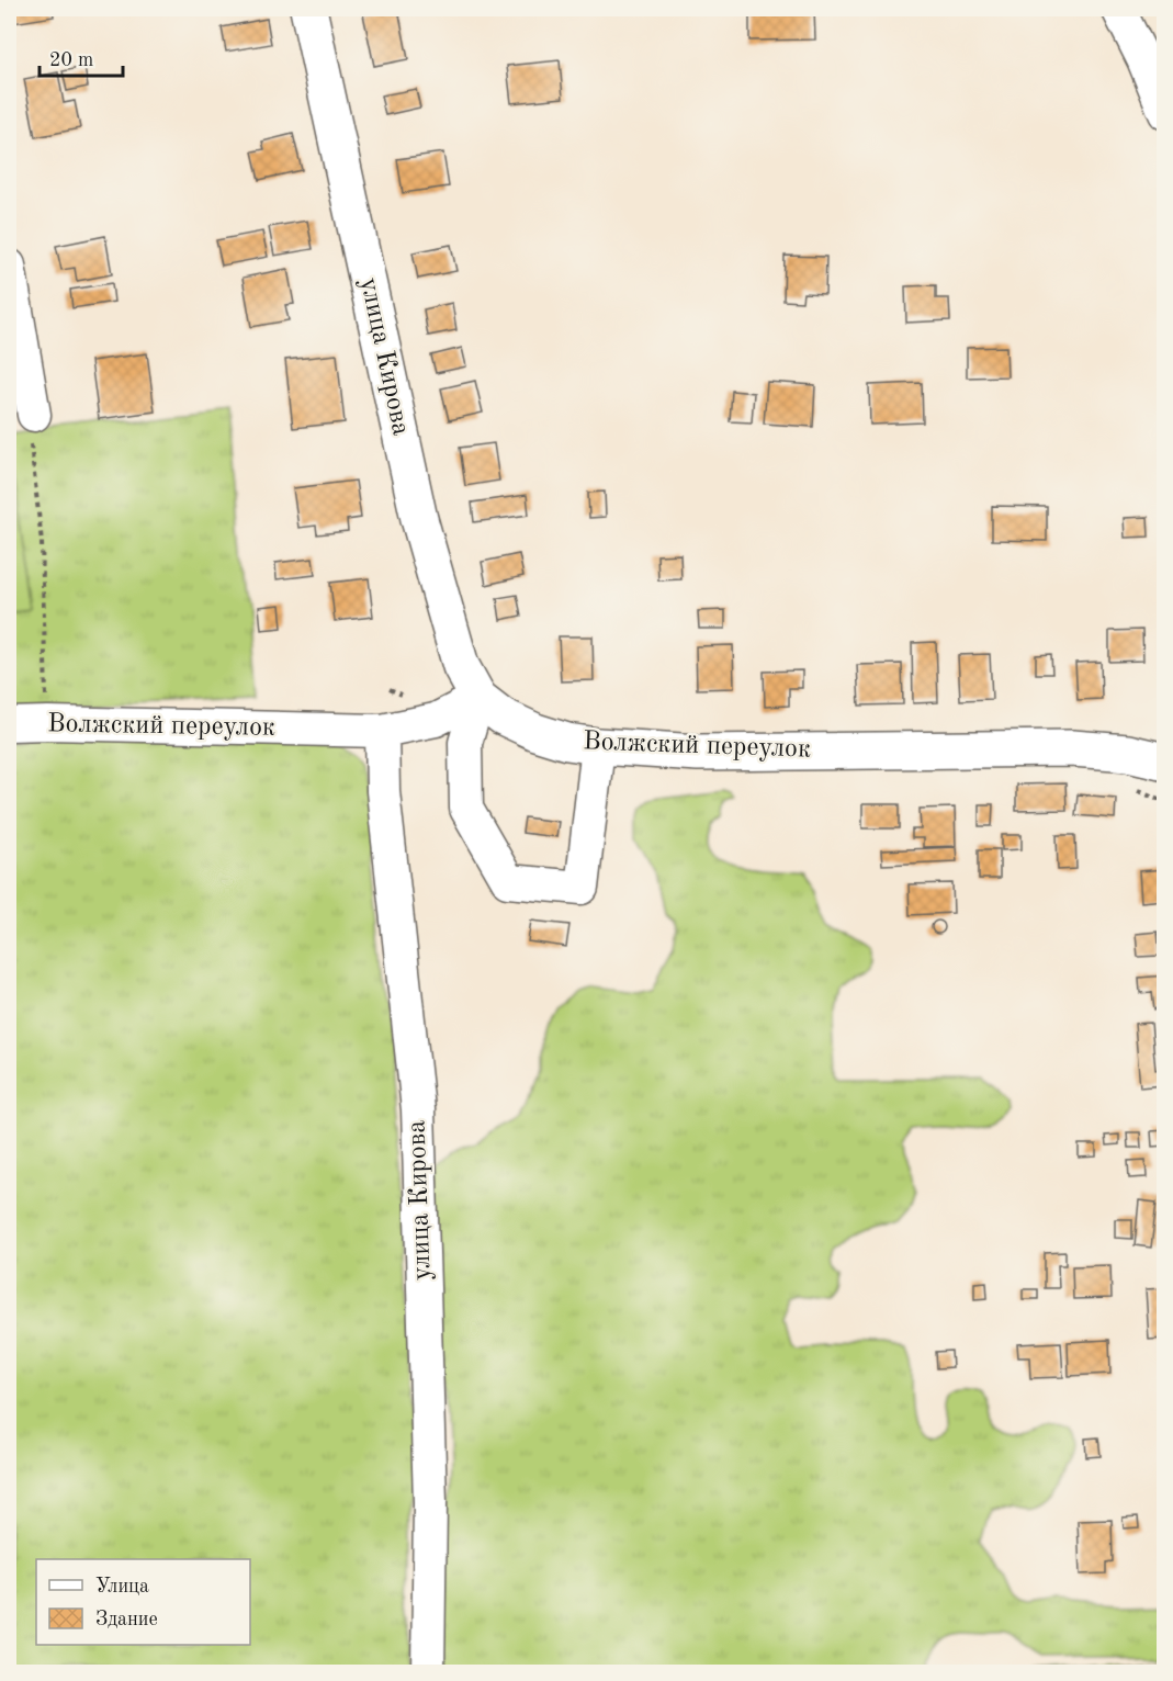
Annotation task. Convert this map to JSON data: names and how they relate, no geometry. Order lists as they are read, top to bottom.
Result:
{
  "streets": {
    "main road": ["улица Кирова", "Волжский переулок"]
  },
  "crossings": [
    ["улица Кирова", "Волжский переулок"]
  ],
  "legend": ["Улица", "Здание"],
  "scale_bar": "20 m"
}
